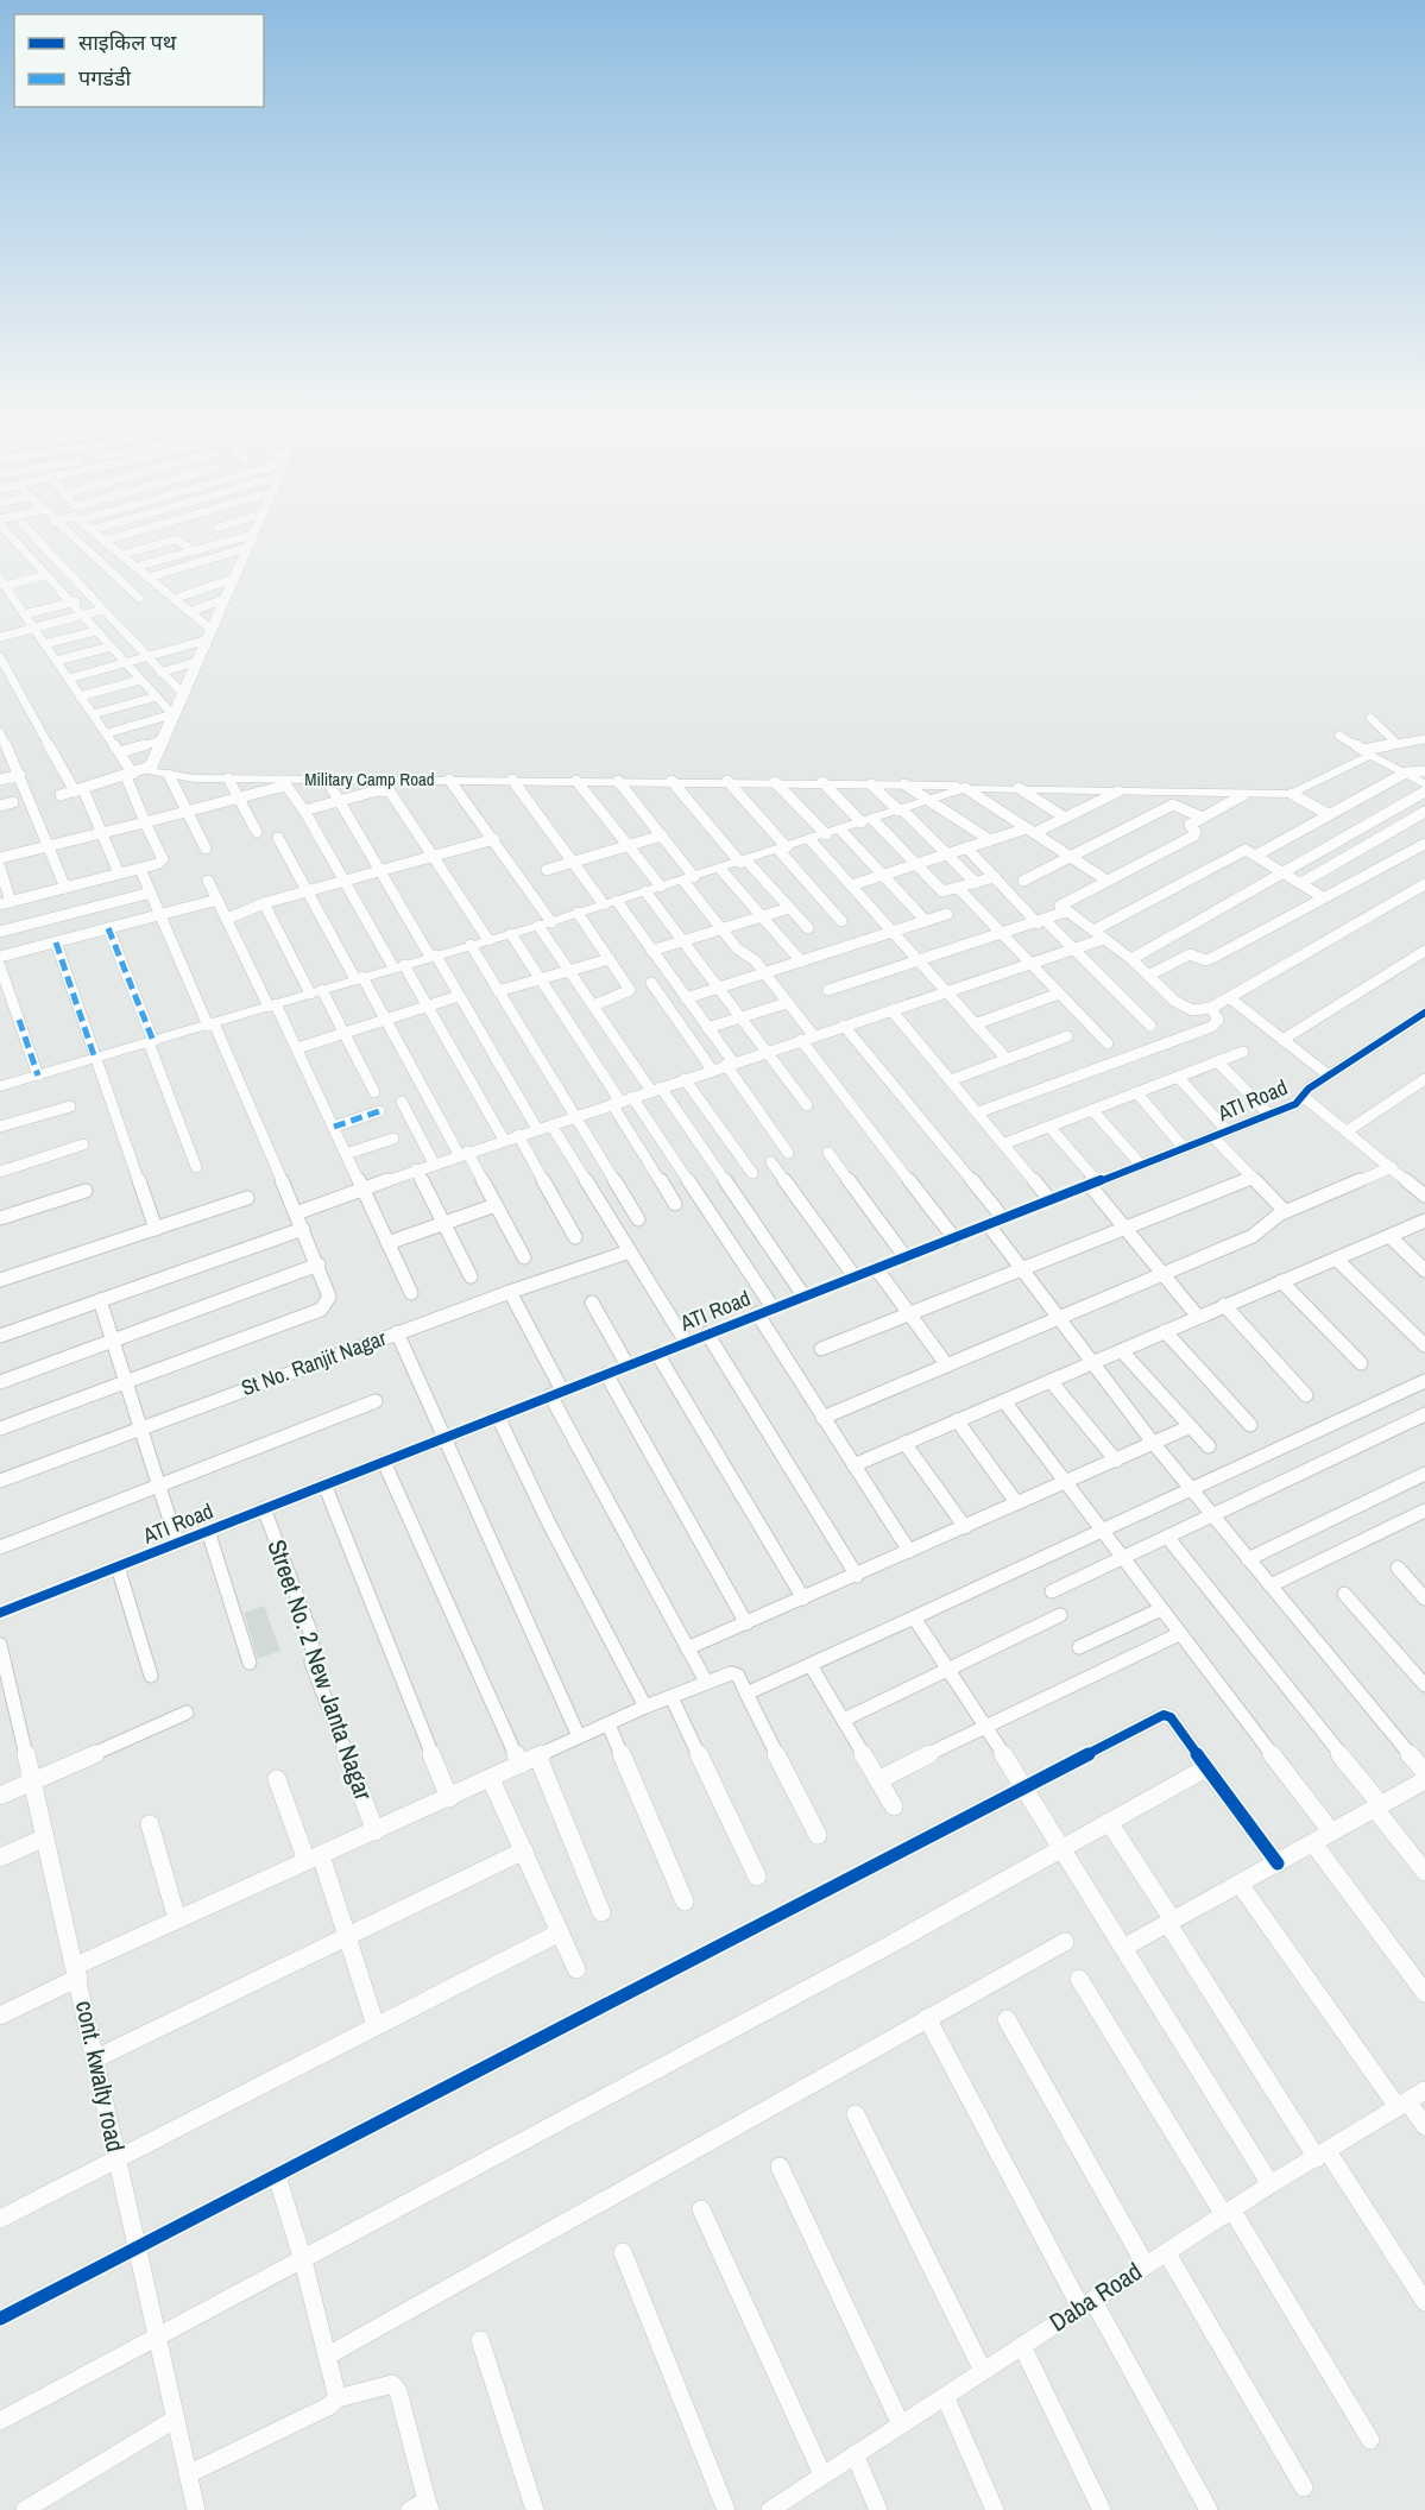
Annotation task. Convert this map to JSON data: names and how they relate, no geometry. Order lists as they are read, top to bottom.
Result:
{
  "streets": {
    "street": [
      "Military Camp Road",
      "ATI Road",
      "St No. Ranjit Nagar",
      "Street No. 2 New Janta Nagar",
      "cont. kwalty road",
      "Daba Road"
    ]
  },
  "crossings": [
    ["ATI Road", "Street No. 2 New Janta Nagar"]
  ],
  "legend": ["साइकिल पथ", "पगडंडी"]
}
